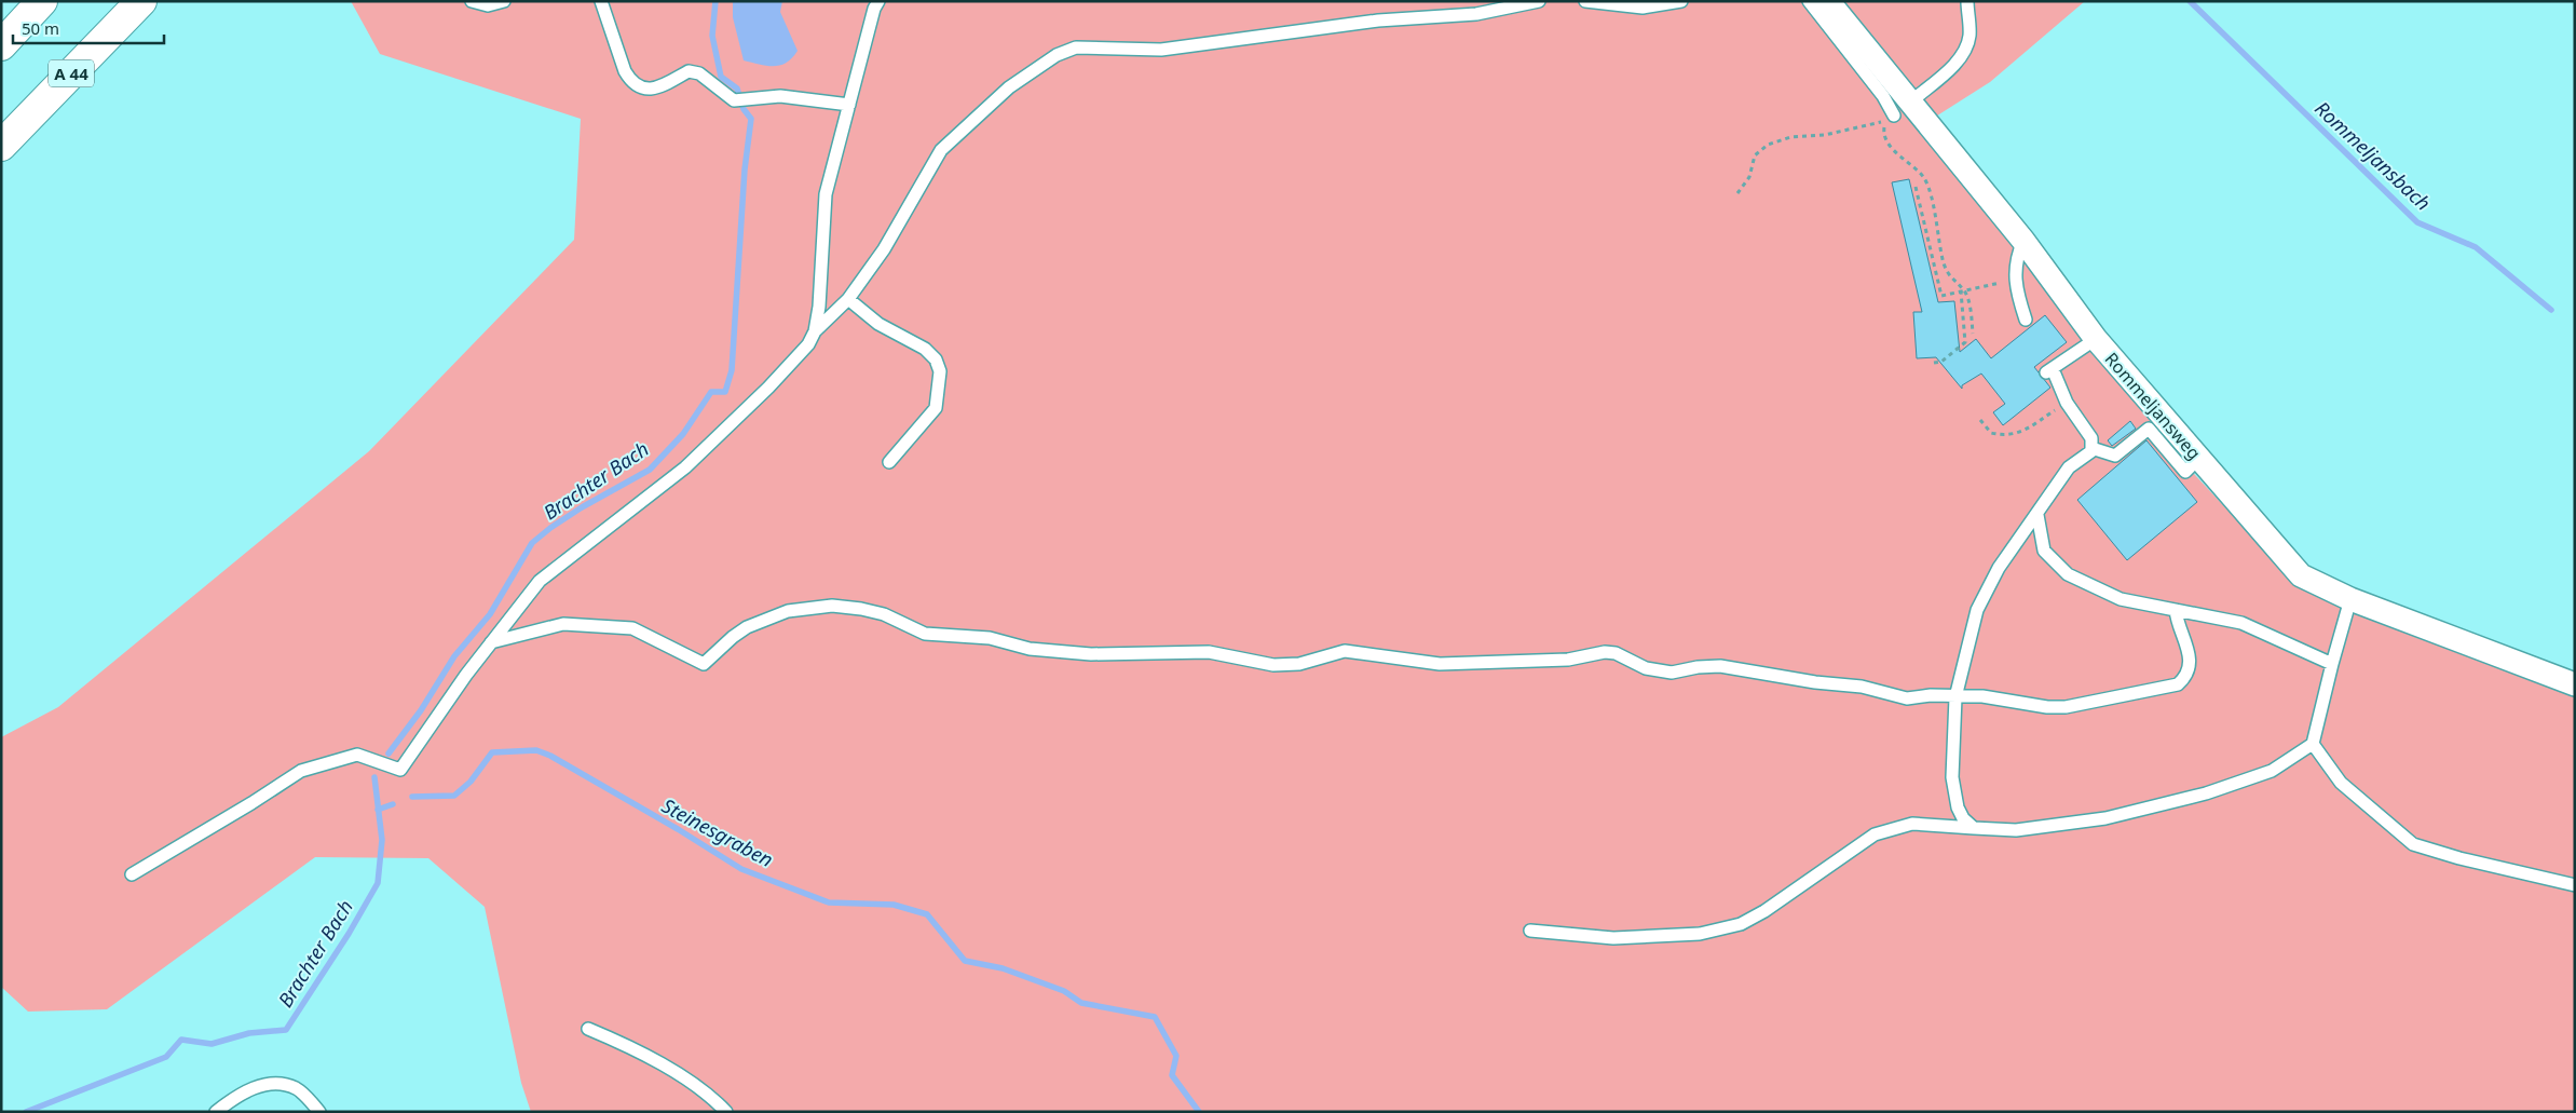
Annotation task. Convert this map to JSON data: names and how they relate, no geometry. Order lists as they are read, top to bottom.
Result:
{
  "streets": {
    "highway": ["A 44"],
    "street": ["Rommeljansweg"]
  },
  "water": ["Rommeljansbach", "Brachter Bach", "Steinesgraben"],
  "scale_bar": "50 m"
}
